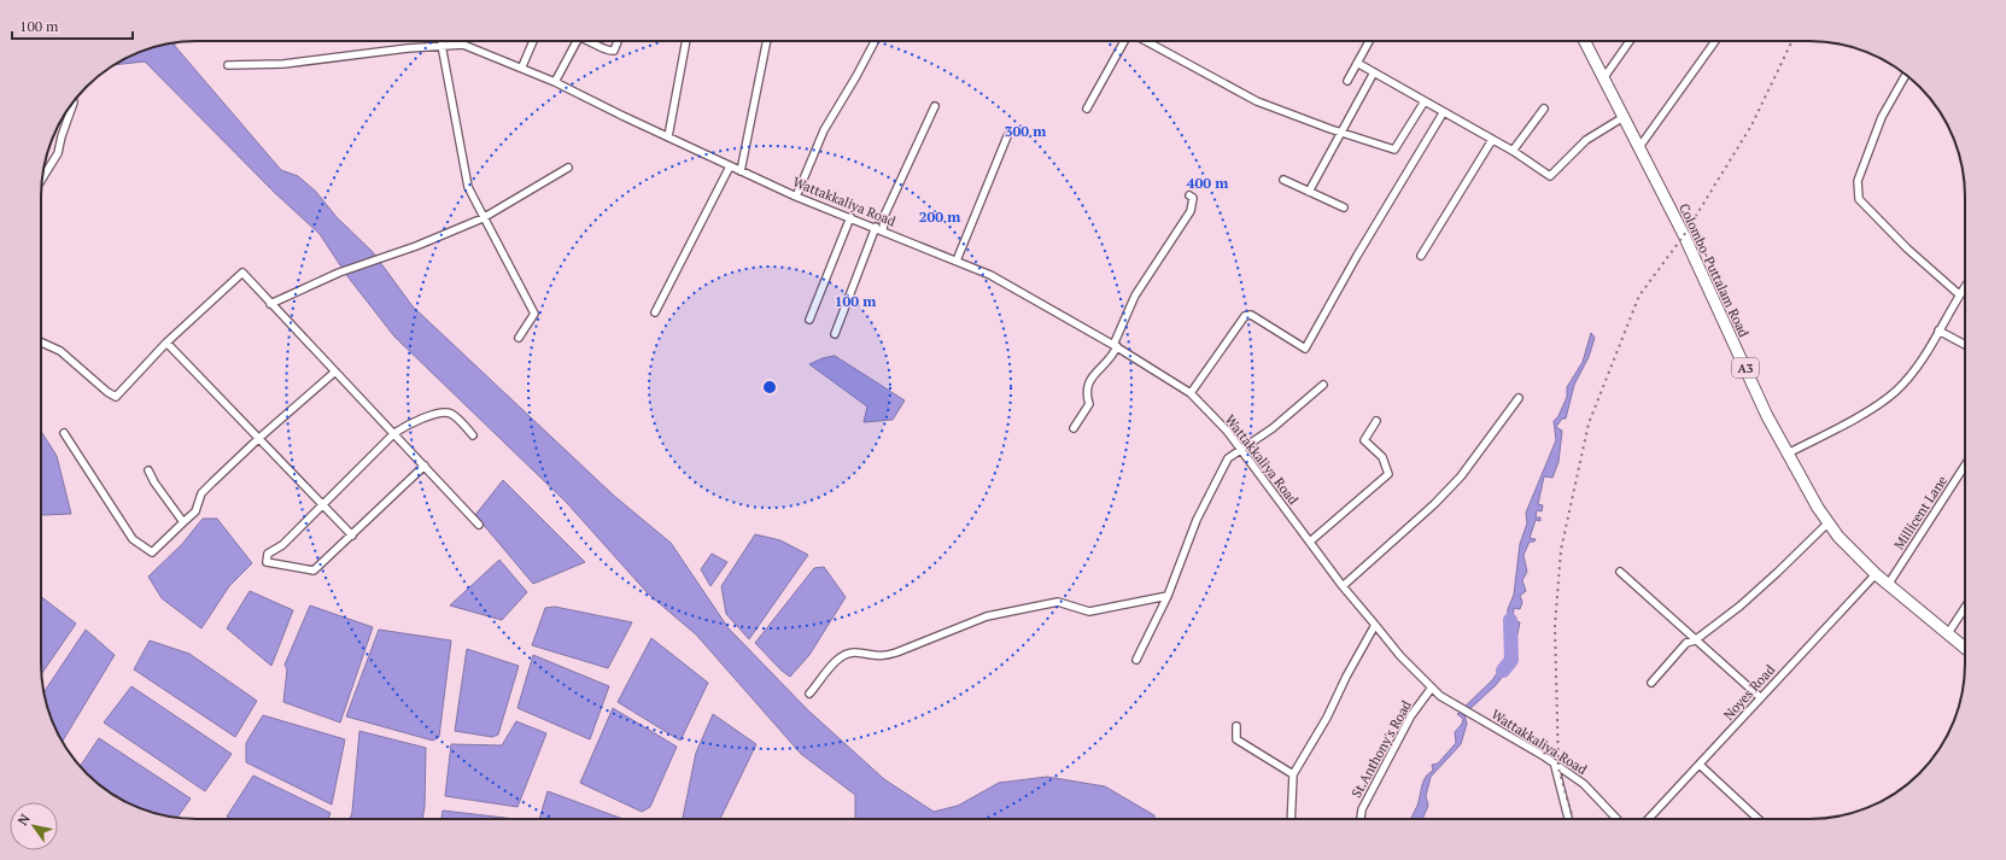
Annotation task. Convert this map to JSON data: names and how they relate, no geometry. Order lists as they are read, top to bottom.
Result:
{
  "streets": {
    "highway": ["Colombo-Puttalam Road", "A3"],
    "street": [
      "Wattakkaliya Road",
      "Millicent Lane",
      "Noyes Road",
      "St.Anthony's Road"
    ]
  },
  "crossings": [
    ["Wattakkaliya Road", "St.Anthony's Road"],
    ["Colombo-Puttalam Road", "Millicent Lane"],
    ["Colombo-Puttalam Road", "Noyes Road"]
  ],
  "scale_bar": "100 m",
  "north": "top left",
  "rings": [
    "300 m",
    "400 m",
    "200 m",
    "100 m"
  ]
}
